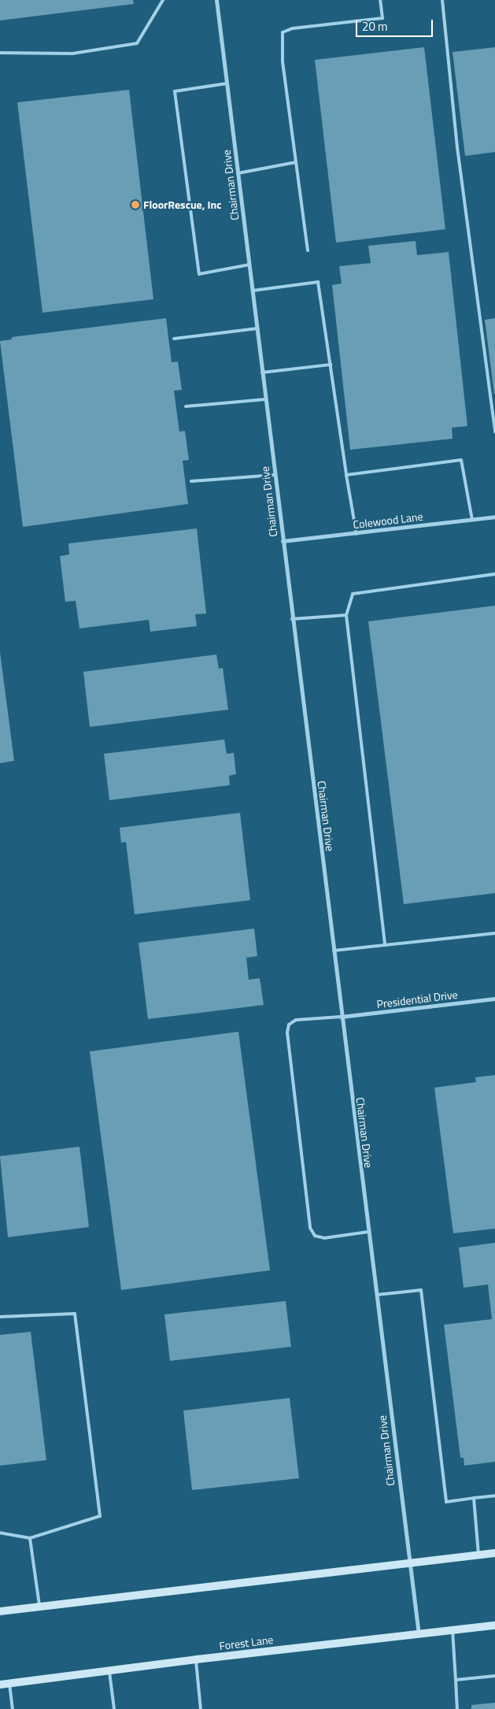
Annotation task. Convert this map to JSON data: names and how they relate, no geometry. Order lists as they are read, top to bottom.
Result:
{
  "streets": {
    "main road": ["Forest Lane"],
    "street": ["Chairman Drive", "Colewood Lane", "Presidential Drive"]
  },
  "crossings": [
    ["Chairman Drive", "Colewood Lane"],
    ["Chairman Drive", "Presidential Drive"],
    ["Chairman Drive", "Forest Lane"]
  ],
  "places": ["FloorRescue, Inc"],
  "scale_bar": "20 m"
}
